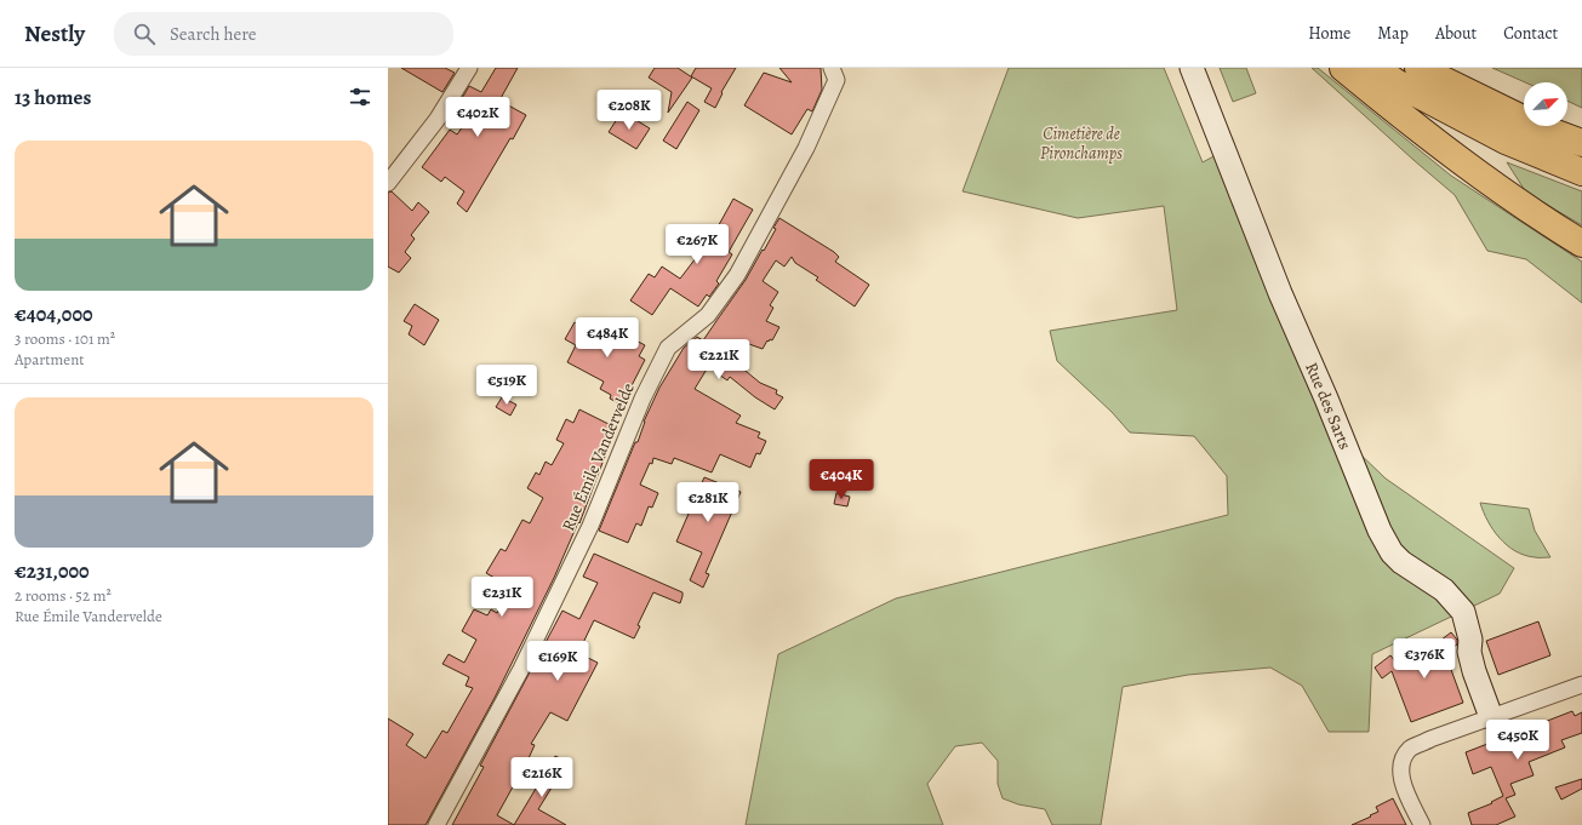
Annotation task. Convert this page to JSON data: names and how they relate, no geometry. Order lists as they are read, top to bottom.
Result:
{
  "streets": {
    "street": ["Rue des Sarts", "Rue Émile Vandervelde"]
  },
  "parks": ["Cimetière de Pironchamps"],
  "north": "top right",
  "page": {
    "header": "Nestly",
    "search": "Search here",
    "nav": [
      "Home",
      "Map",
      "About",
      "Contact"
    ],
    "heading": "13 homes",
    "price": [
      "€208K",
      "€402K",
      "€267K",
      "€484K",
      "€221K",
      "€519K",
      "€404K",
      "€281K",
      "€231K",
      "€376K",
      "€169K",
      "€450K",
      "€216K"
    ],
    "list": [
      {
        "name": "€404,000",
        "note": "3 rooms · 101 m² · Apartment"
      },
      {
        "name": "€231,000",
        "note": "2 rooms · 52 m² · Rue Émile Vandervelde"
      }
    ]
  }
}
